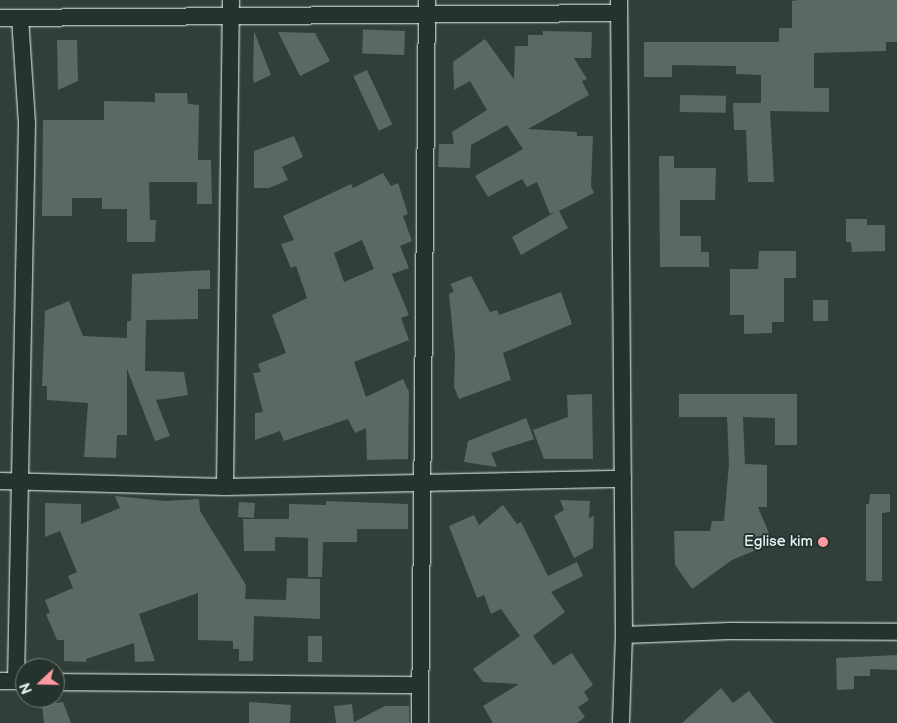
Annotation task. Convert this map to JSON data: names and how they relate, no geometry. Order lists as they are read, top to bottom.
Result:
{
  "places": ["Eglise kim"],
  "north": "left"
}
